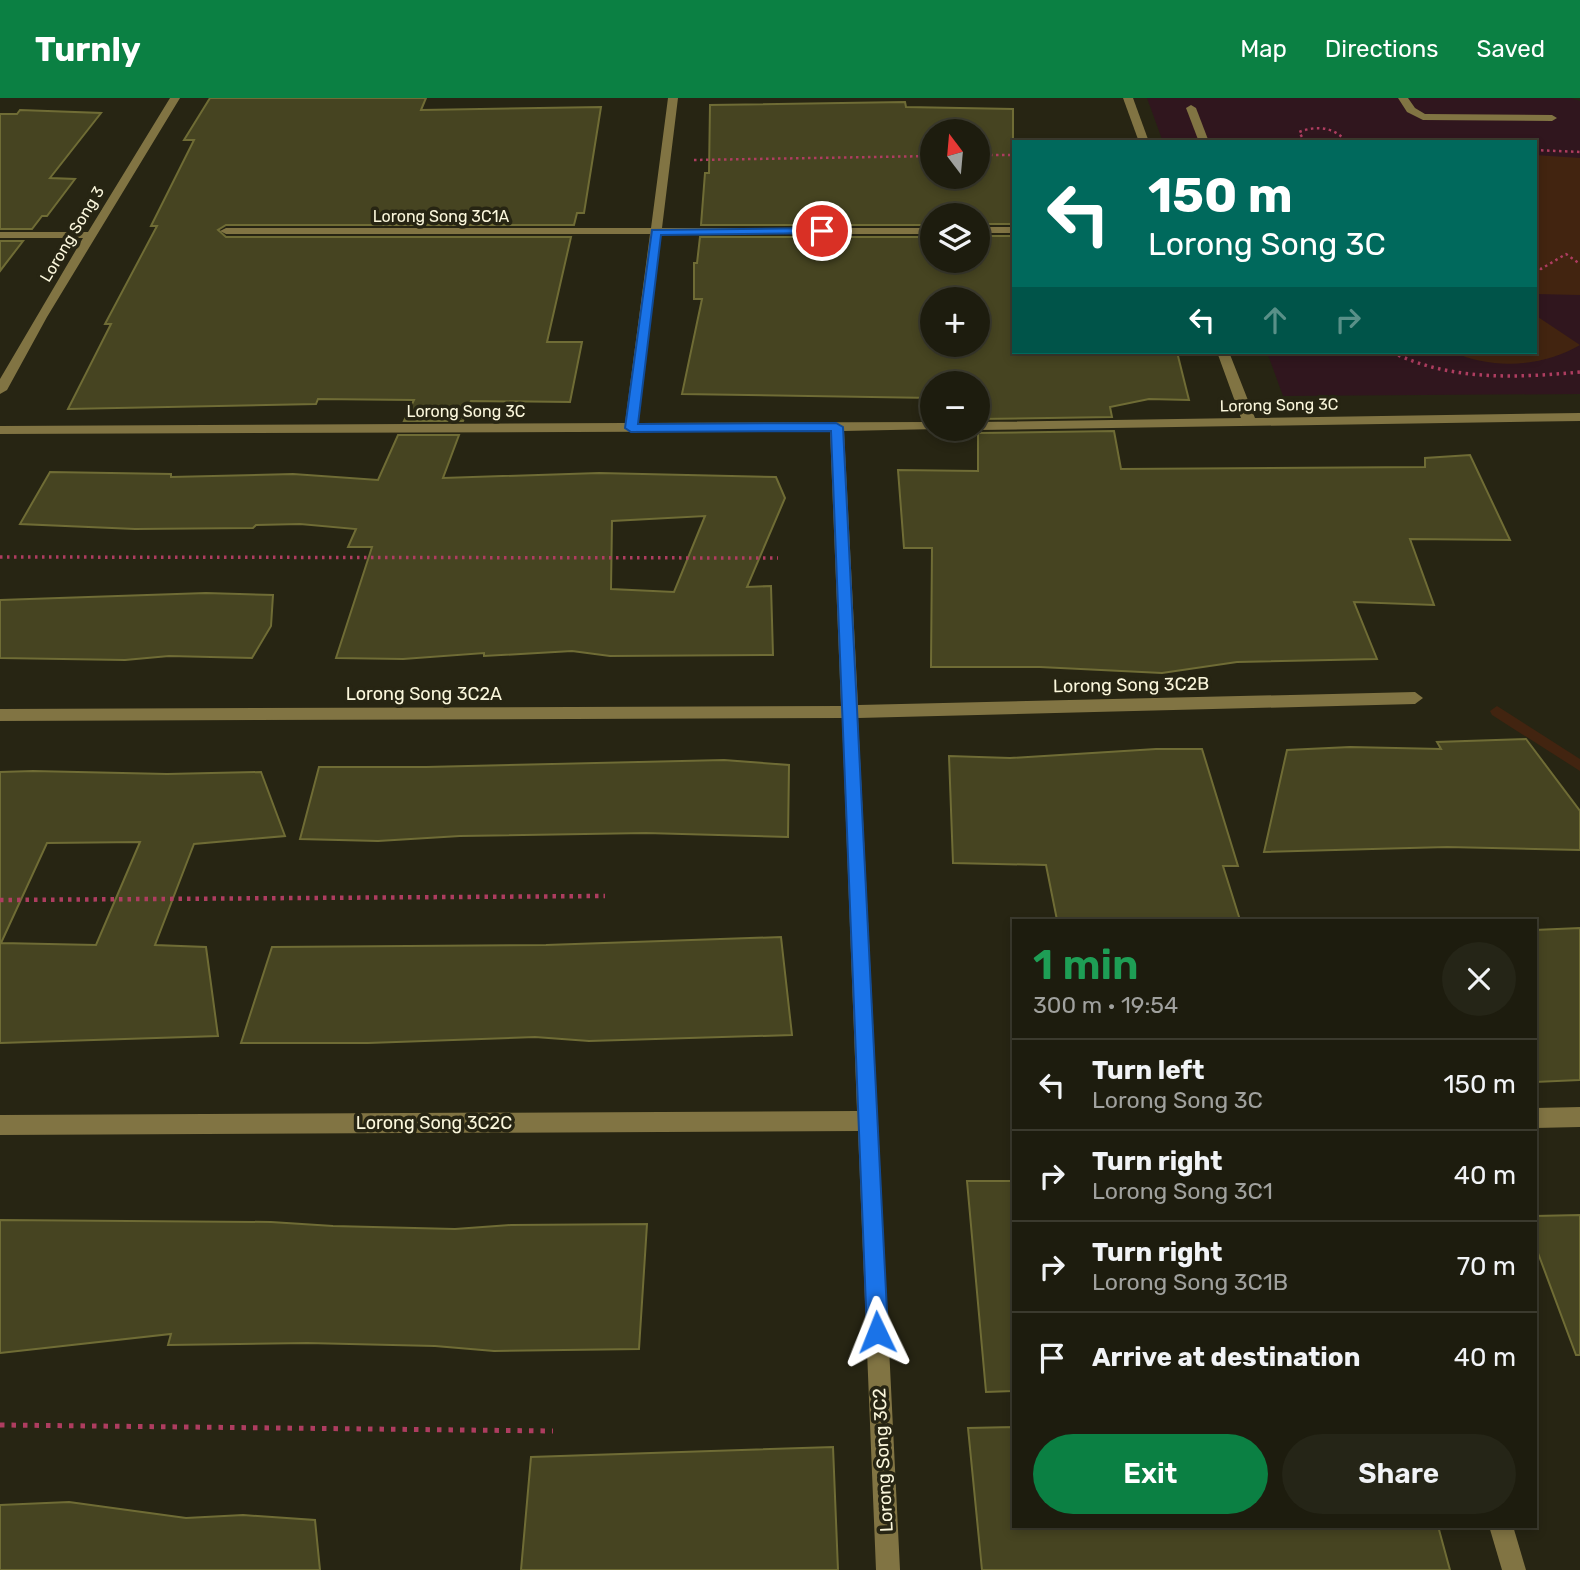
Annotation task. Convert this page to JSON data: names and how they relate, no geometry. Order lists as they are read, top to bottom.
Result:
{
  "streets": {
    "street": [
      "Lorong Song 3C1A",
      "Lorong Song 3",
      "Lorong Song 3C",
      "Lorong Song 3C2B",
      "Lorong Song 3C2A",
      "Lorong Song 3C2C",
      "Lorong Song 3C2"
    ]
  },
  "crossings": [
    ["Lorong Song 3C", "Lorong Song 3C2"],
    ["Lorong Song 3C2B", "Lorong Song 3C2A"],
    ["Lorong Song 3C2B", "Lorong Song 3C2"],
    ["Lorong Song 3C2A", "Lorong Song 3C2"],
    ["Lorong Song 3C2C", "Lorong Song 3C2"]
  ],
  "north": "top",
  "page": {
    "header": "Turnly",
    "nav": ["Map", "Directions", "Saved"],
    "map_buttons": ["+", "−"],
    "turn": ["150 m", "Lorong Song 3C"],
    "heading": ["1 min", "300 m · 19:54"],
    "list": [
      {
        "name": "Turn left",
        "note": "Lorong Song 3C",
        "value": "150 m"
      },
      {
        "name": "Turn right",
        "note": "Lorong Song 3C1",
        "value": "40 m"
      },
      {
        "name": "Turn right",
        "note": "Lorong Song 3C1B",
        "value": "70 m"
      },
      {
        "name": "Arrive at destination",
        "value": "40 m"
      }
    ],
    "buttons": ["Exit", "Share"]
  }
}
